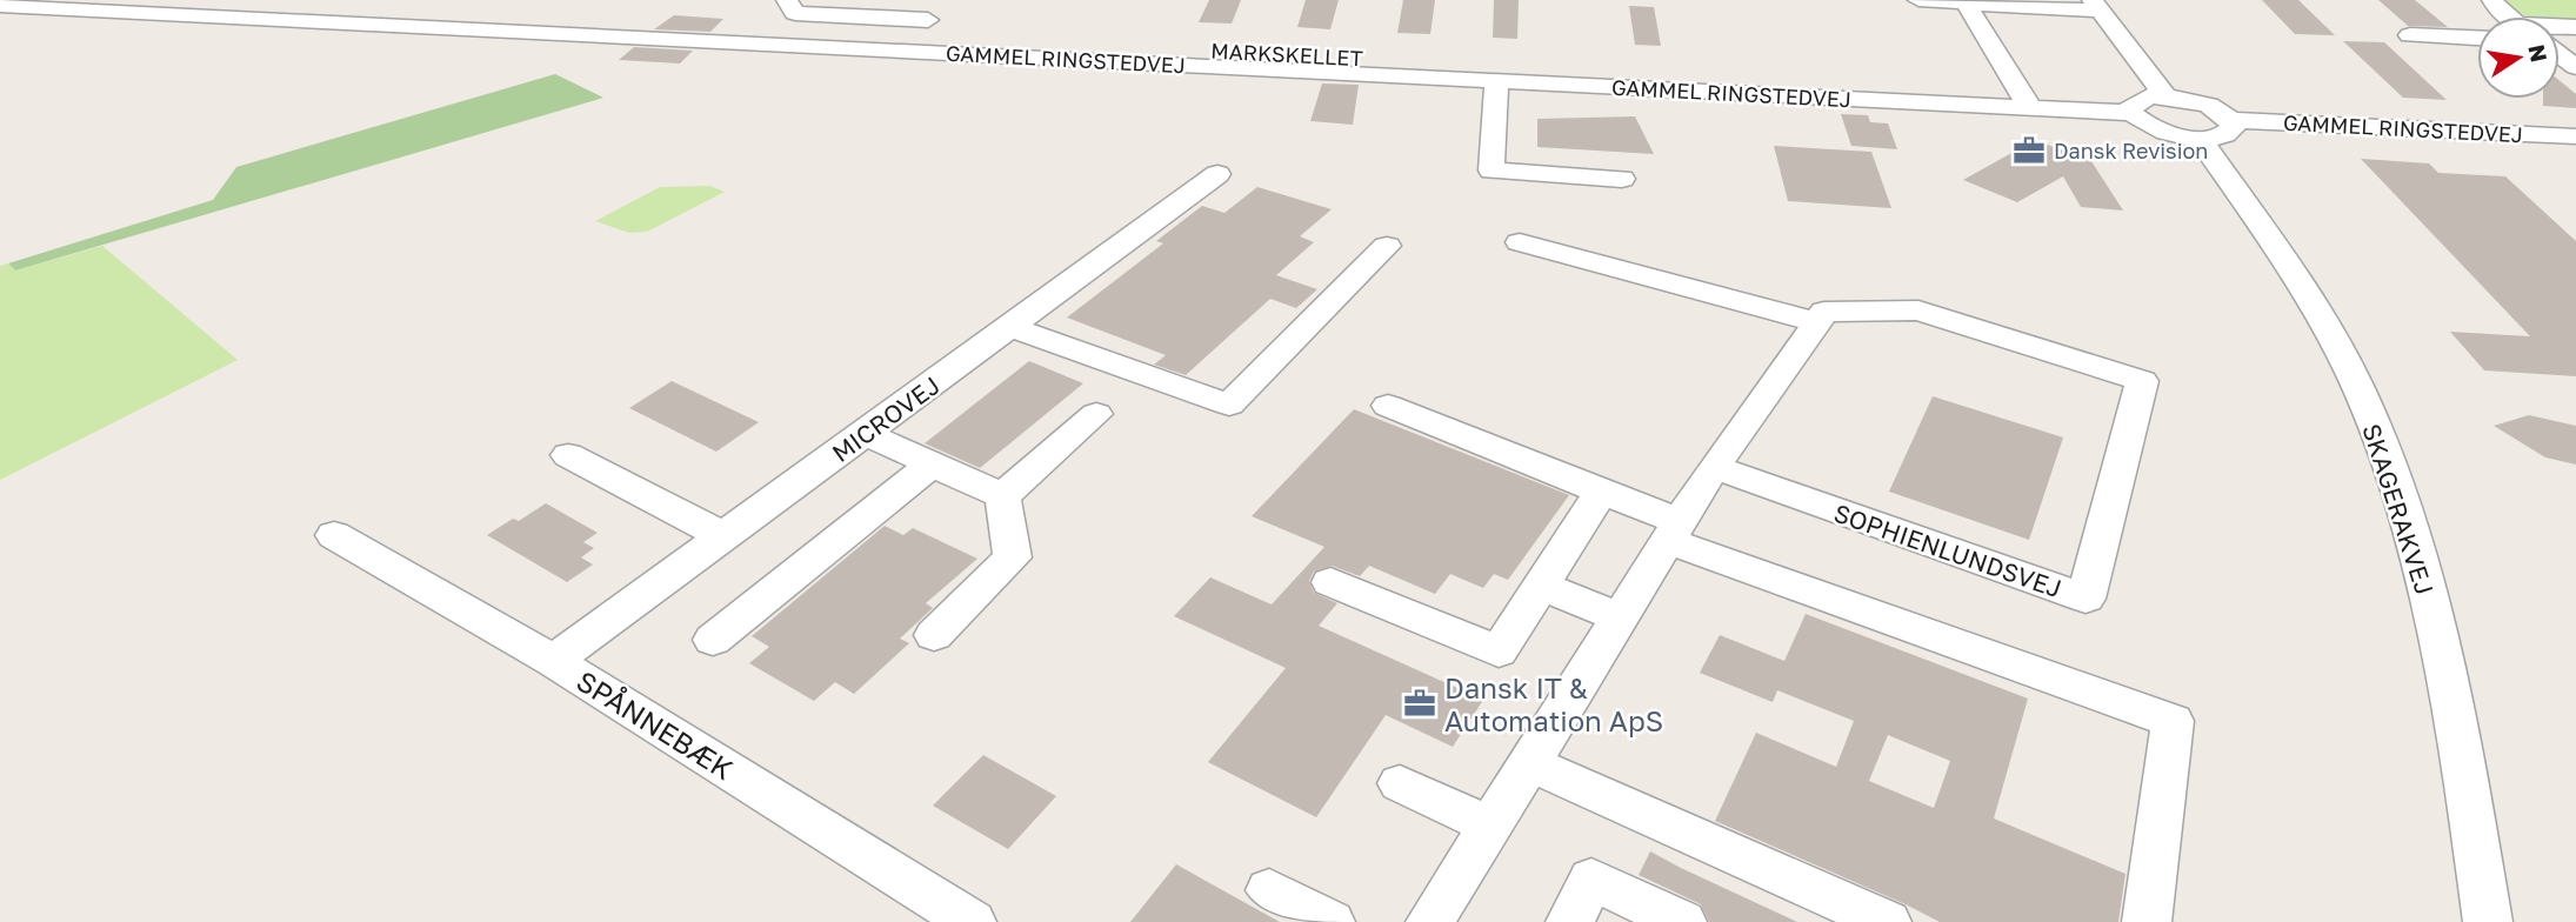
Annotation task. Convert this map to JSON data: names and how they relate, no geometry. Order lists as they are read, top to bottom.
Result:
{
  "streets": {
    "street": [
      "GAMMEL RINGSTEDVEJ",
      "MICROVEJ",
      "SKAGERAKVEJ",
      "SOPHIENLUNDSVEJ",
      "SPÅNNEBÆK"
    ]
  },
  "crossings": [
    ["GAMMEL RINGSTEDVEJ", "SKAGERAKVEJ"],
    ["MICROVEJ", "SPÅNNEBÆK"]
  ],
  "places": {
    "office": ["Dansk Revision", "Dansk IT & Automation ApS"]
  },
  "north": "right"
}
